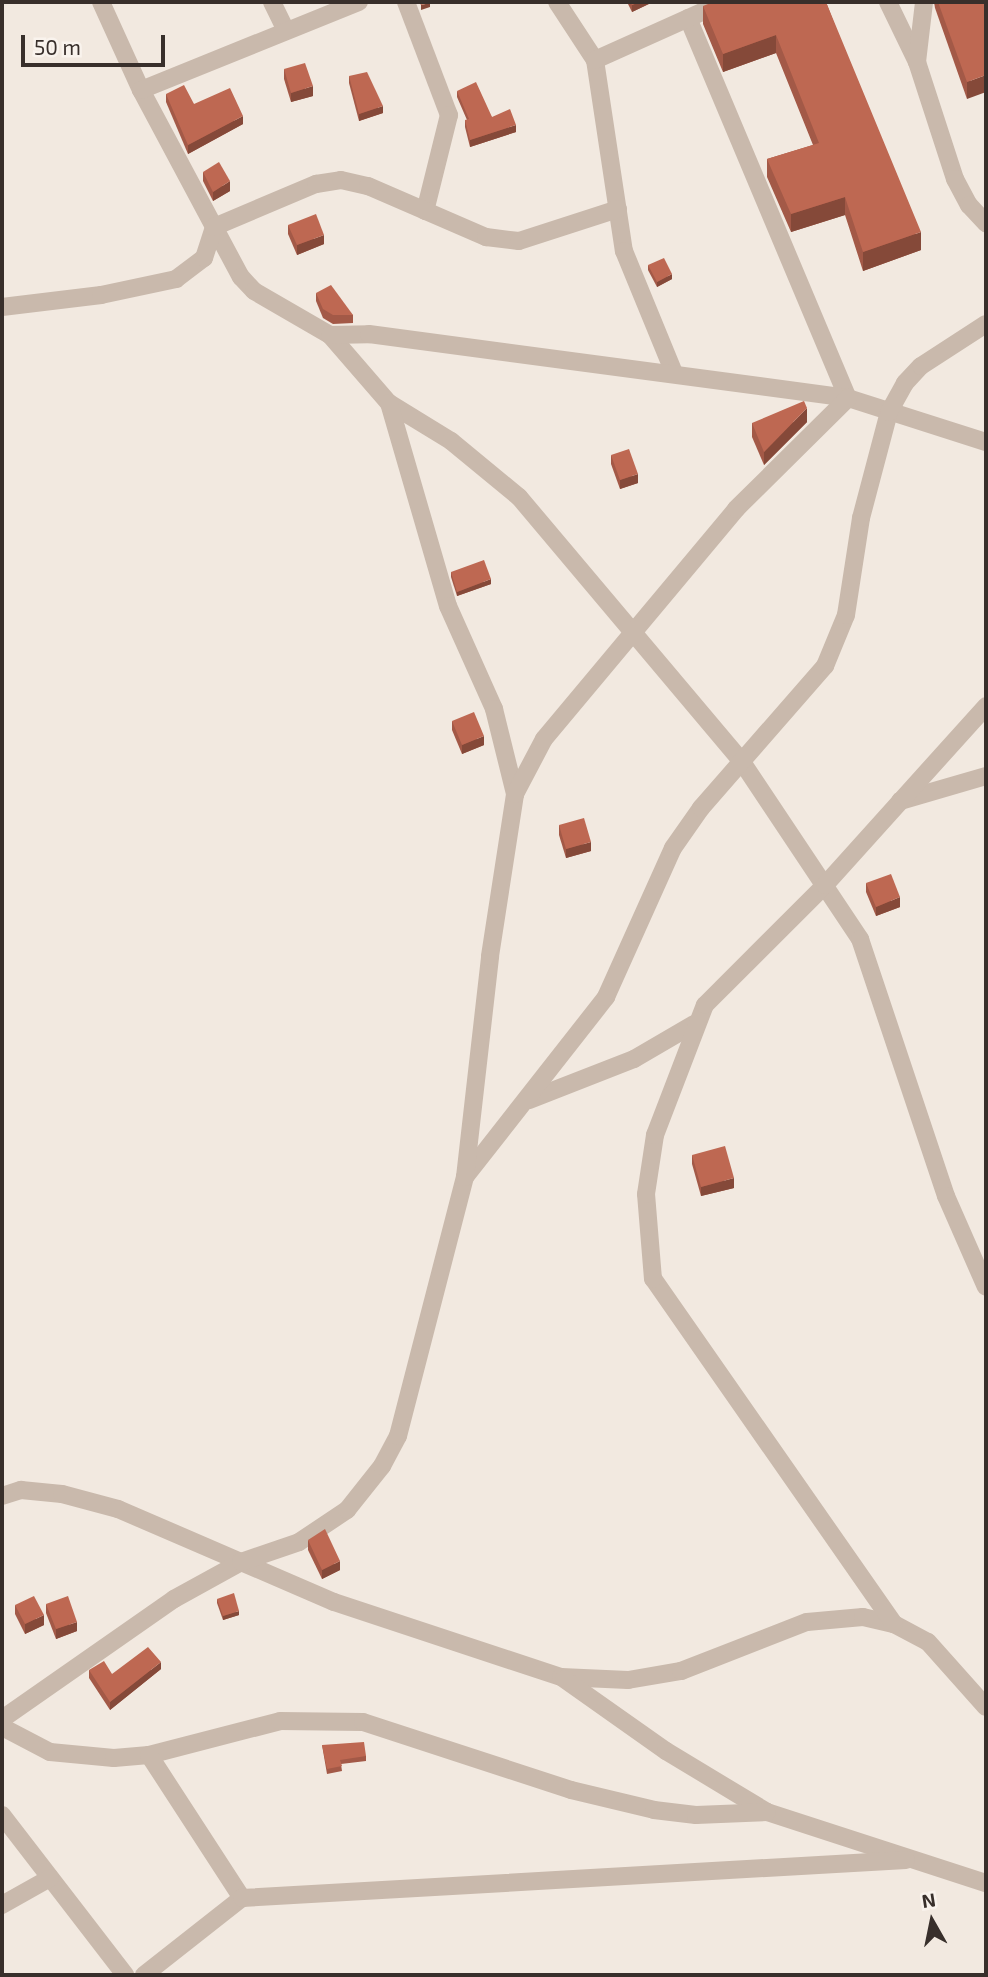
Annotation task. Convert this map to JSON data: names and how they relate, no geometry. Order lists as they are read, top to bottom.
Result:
{
  "scale_bar": "50 m",
  "north": "top"
}
